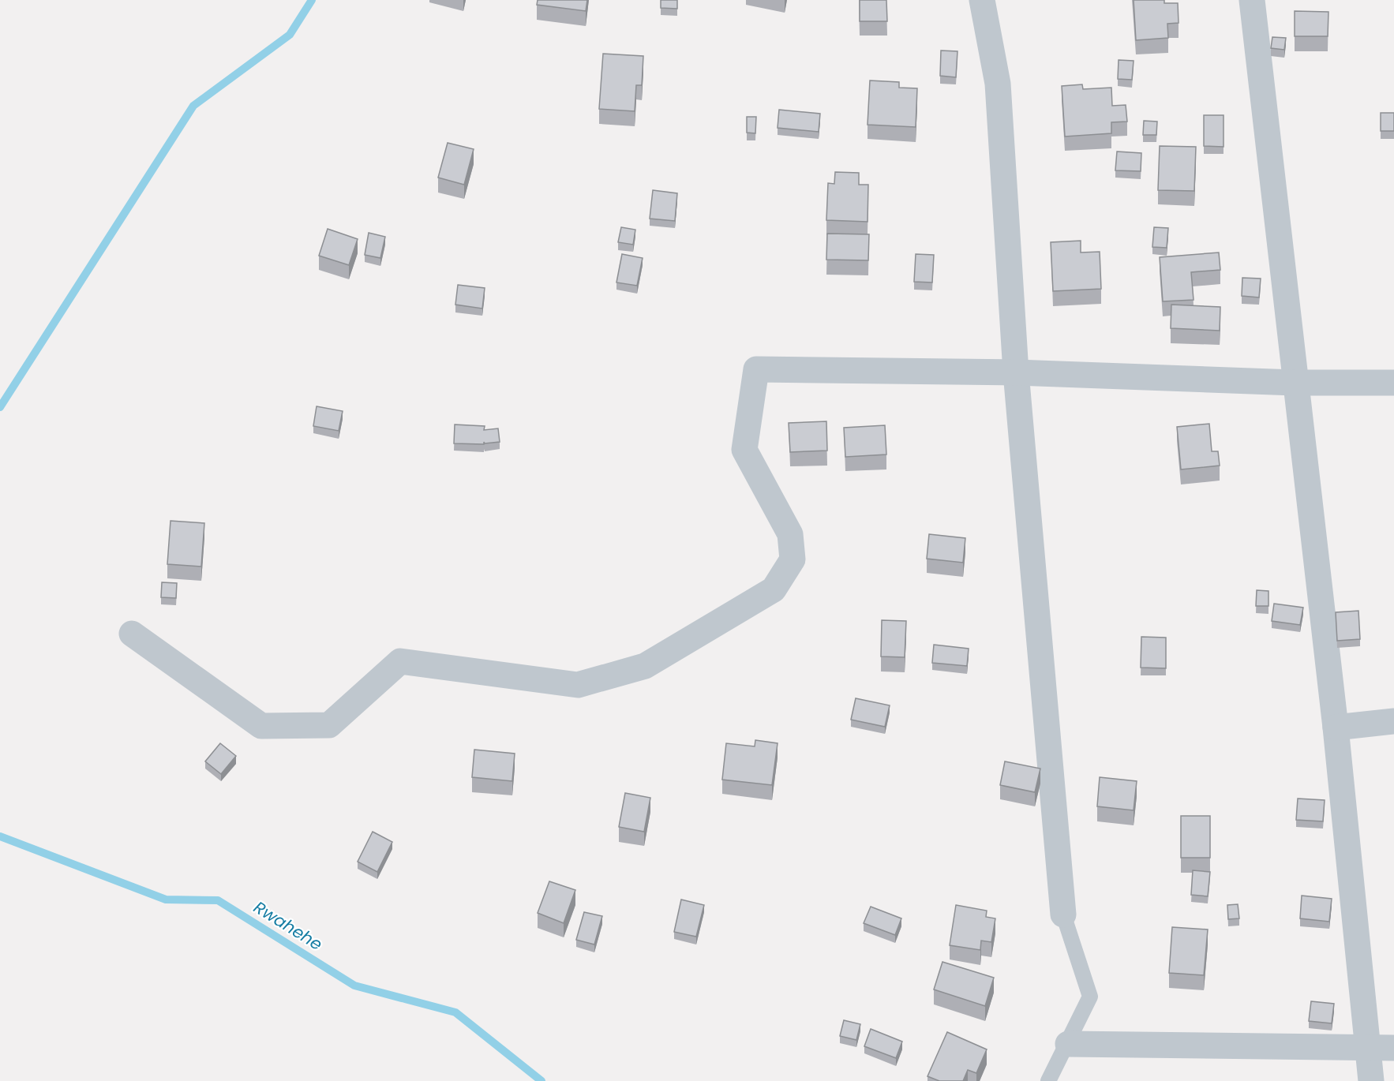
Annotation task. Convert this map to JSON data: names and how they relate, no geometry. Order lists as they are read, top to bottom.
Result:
{
  "water": ["Rwahehe"]
}
